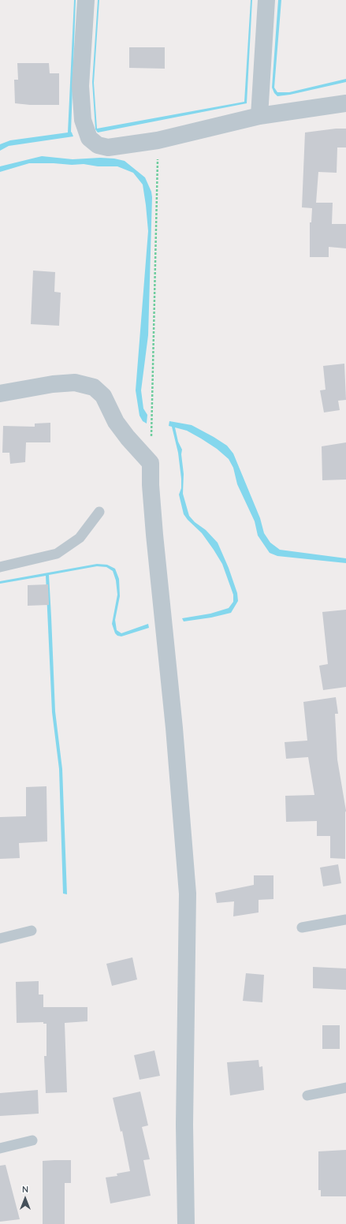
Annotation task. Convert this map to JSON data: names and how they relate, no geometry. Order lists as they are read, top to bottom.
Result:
{
  "north": "top"
}
